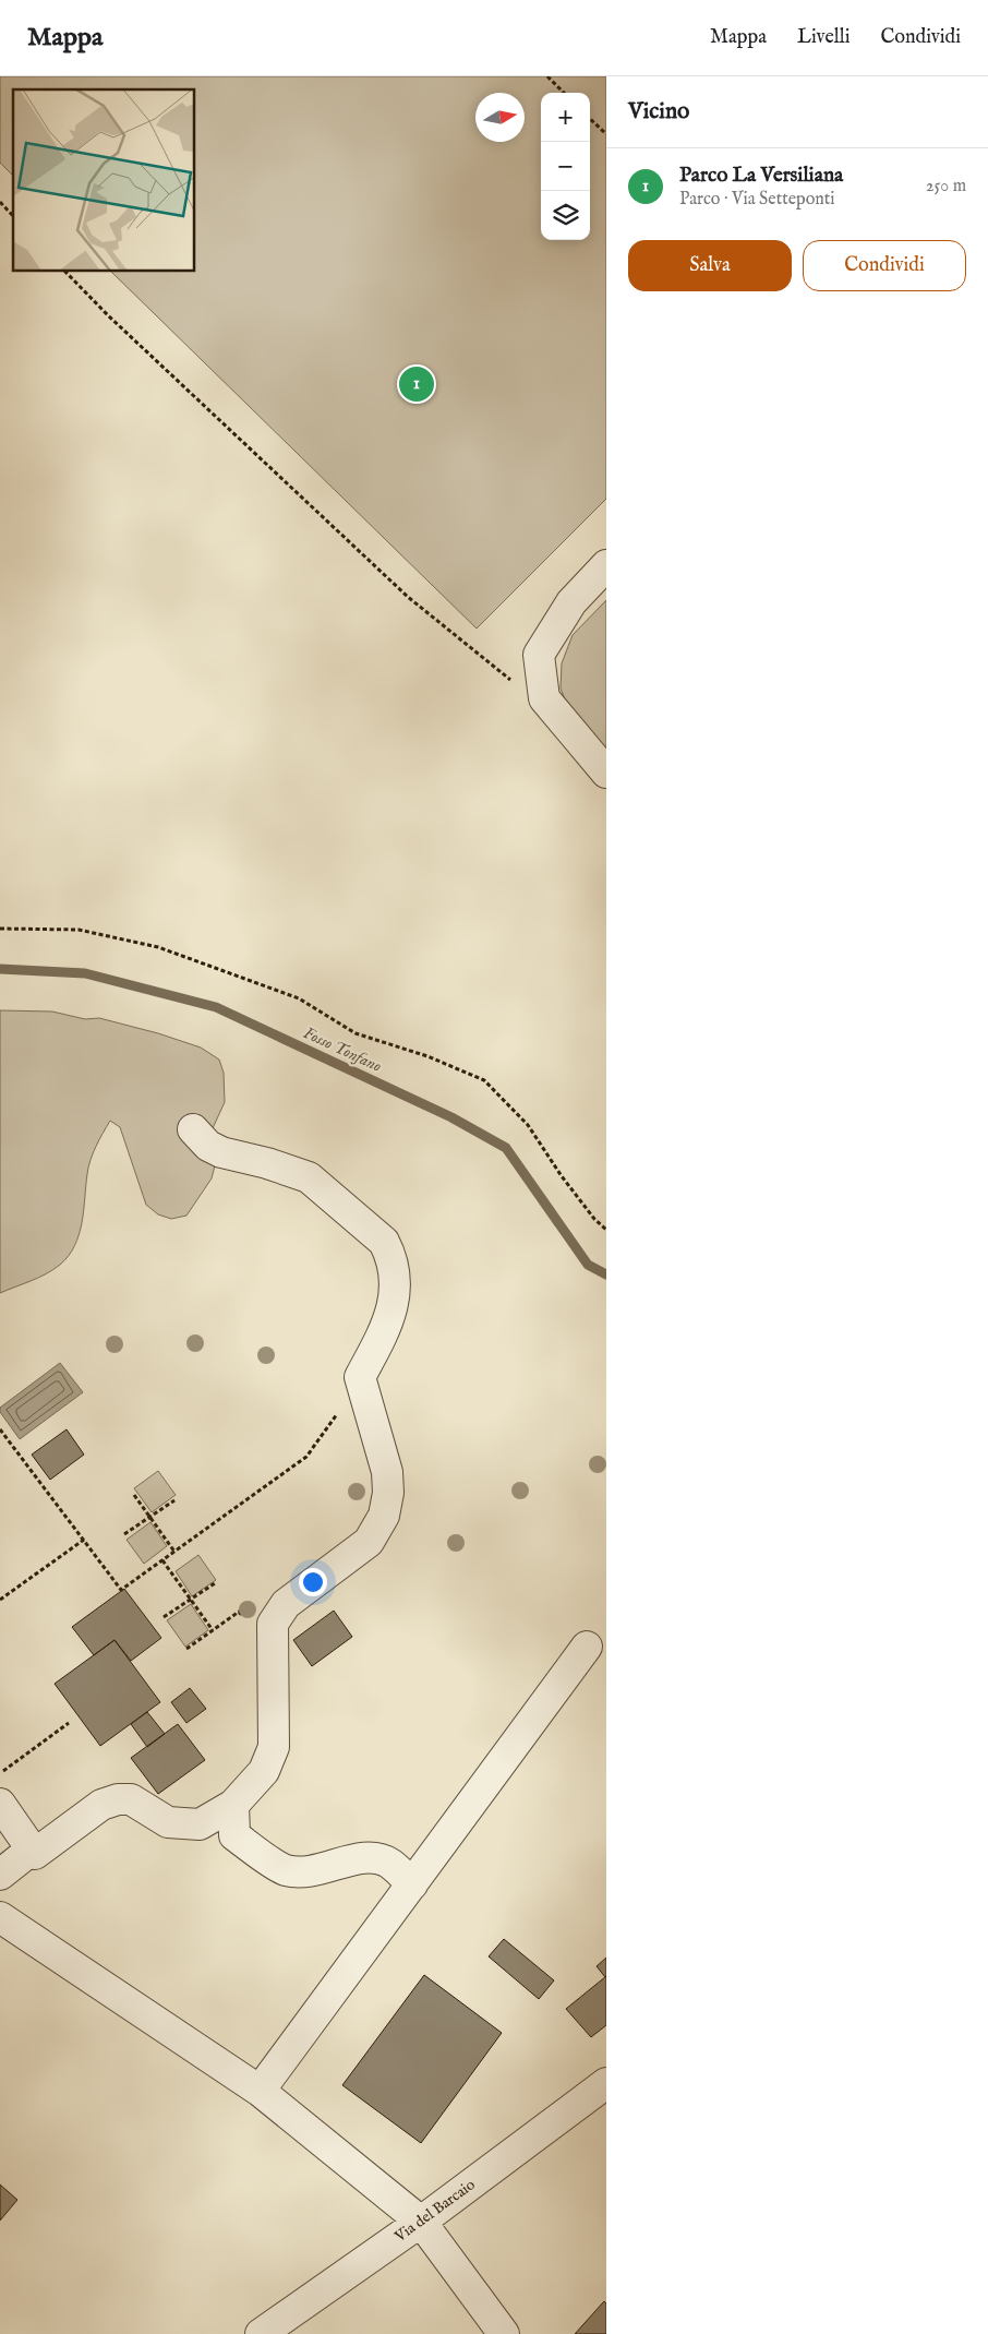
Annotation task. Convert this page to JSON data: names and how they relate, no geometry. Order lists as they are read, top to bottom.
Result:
{
  "streets": {
    "street": ["Via del Barcaio"]
  },
  "water": ["Fosso Tonfano"],
  "north": "right",
  "page": {
    "header": "Mappa",
    "nav": ["Mappa", "Livelli", "Condividi"],
    "heading": "Vicino",
    "map_buttons": ["+", "−"],
    "list": [
      {
        "mark": "1",
        "name": "Parco La Versiliana",
        "note": "Parco · Via Setteponti",
        "value": "250 m"
      }
    ],
    "buttons": ["Salva", "Condividi"],
    "pins": "1"
  }
}
